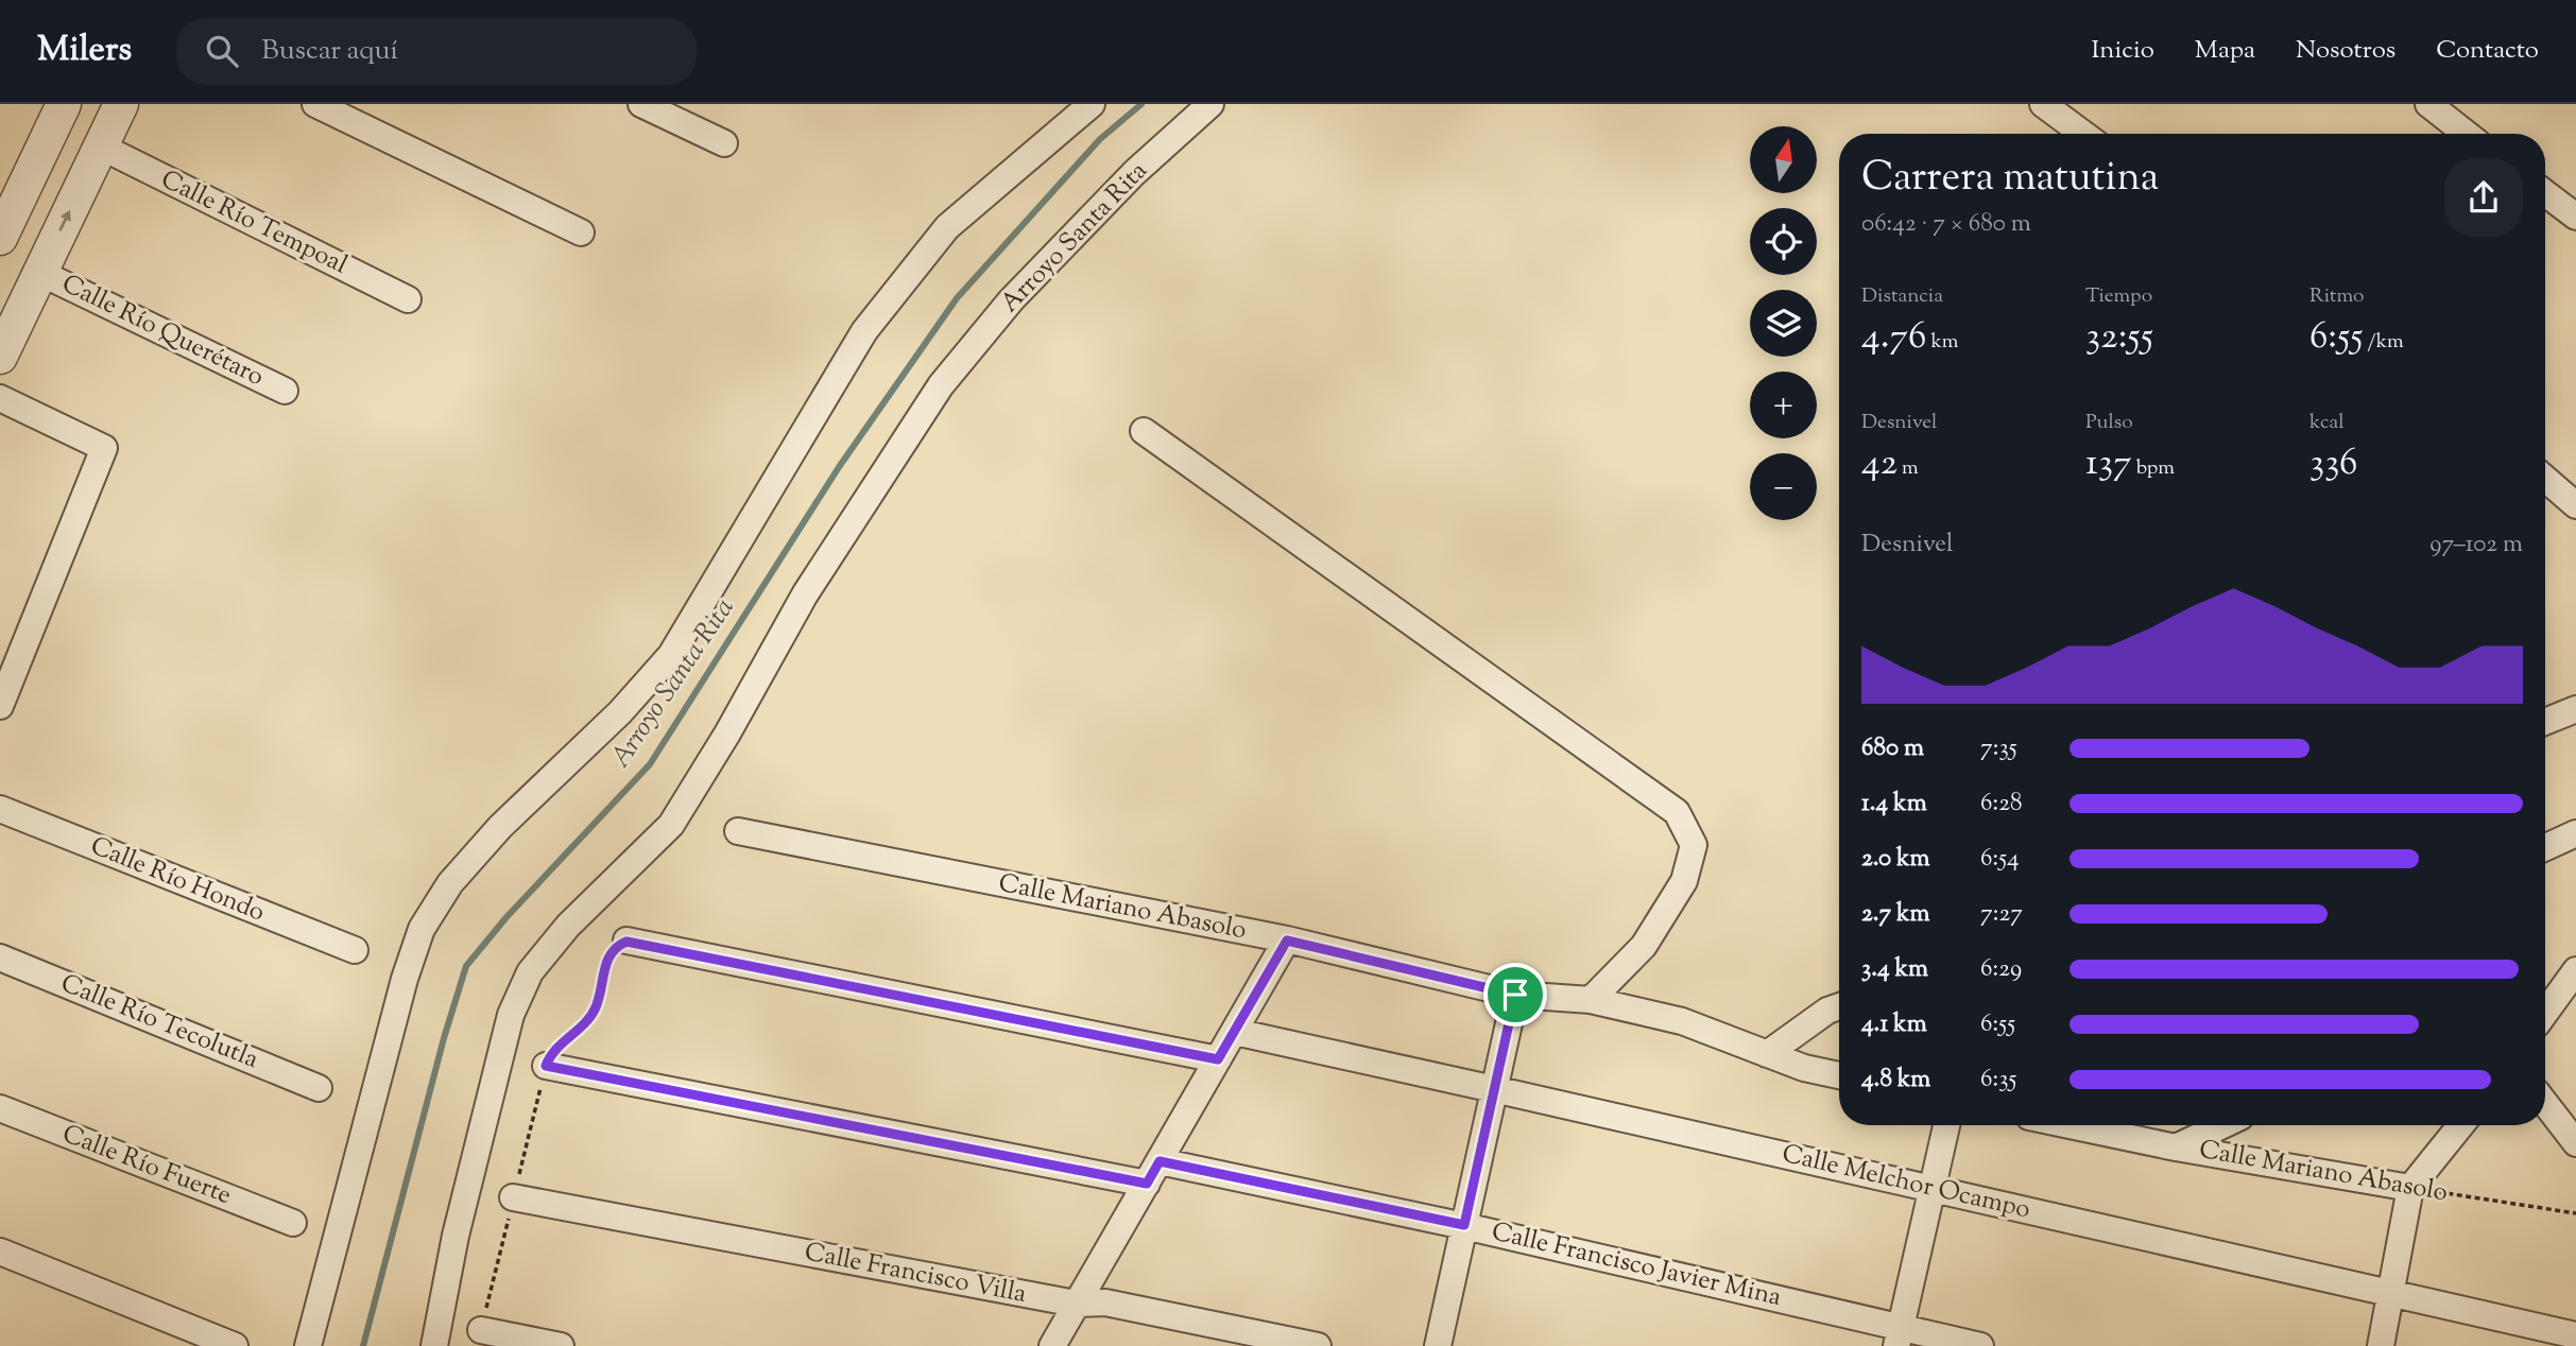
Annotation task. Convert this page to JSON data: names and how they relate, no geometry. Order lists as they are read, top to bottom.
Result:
{
  "streets": {
    "street": [
      "Calle Río Tempoal",
      "Arroyo Santa Rita",
      "Calle Río Querétaro",
      "Calle Río Hondo",
      "Calle Mariano Abasolo",
      "Calle Río Tecolutla",
      "Calle Río Fuerte",
      "Calle Melchor Ocampo",
      "Calle Francisco Javier Mina",
      "Calle Francisco Villa"
    ]
  },
  "water": ["Arroyo Santa Rita"],
  "north": "top",
  "page": {
    "header": "Milers",
    "search": "Buscar aquí",
    "nav": [
      "Inicio",
      "Mapa",
      "Nosotros",
      "Contacto"
    ],
    "map_buttons": ["+", "−"],
    "heading": ["Carrera matutina", "06:42 · 7 × 680 m"],
    "stats": [
      ["Distancia", "4.76 km"],
      ["Tiempo", "32:55"],
      ["Ritmo", "6:55 /km"],
      ["Desnivel", "42 m"],
      ["Pulso", "137 bpm"],
      ["kcal", "336"]
    ],
    "chart": ["Desnivel", "97–102 m"],
    "list": [
      {
        "name": "680 m",
        "note": "7:35"
      },
      {
        "name": "1.4 km",
        "note": "6:28"
      },
      {
        "name": "2.0 km",
        "note": "6:54"
      },
      {
        "name": "2.7 km",
        "note": "7:27"
      },
      {
        "name": "3.4 km",
        "note": "6:29"
      },
      {
        "name": "4.1 km",
        "note": "6:55"
      },
      {
        "name": "4.8 km",
        "note": "6:35"
      }
    ]
  }
}
